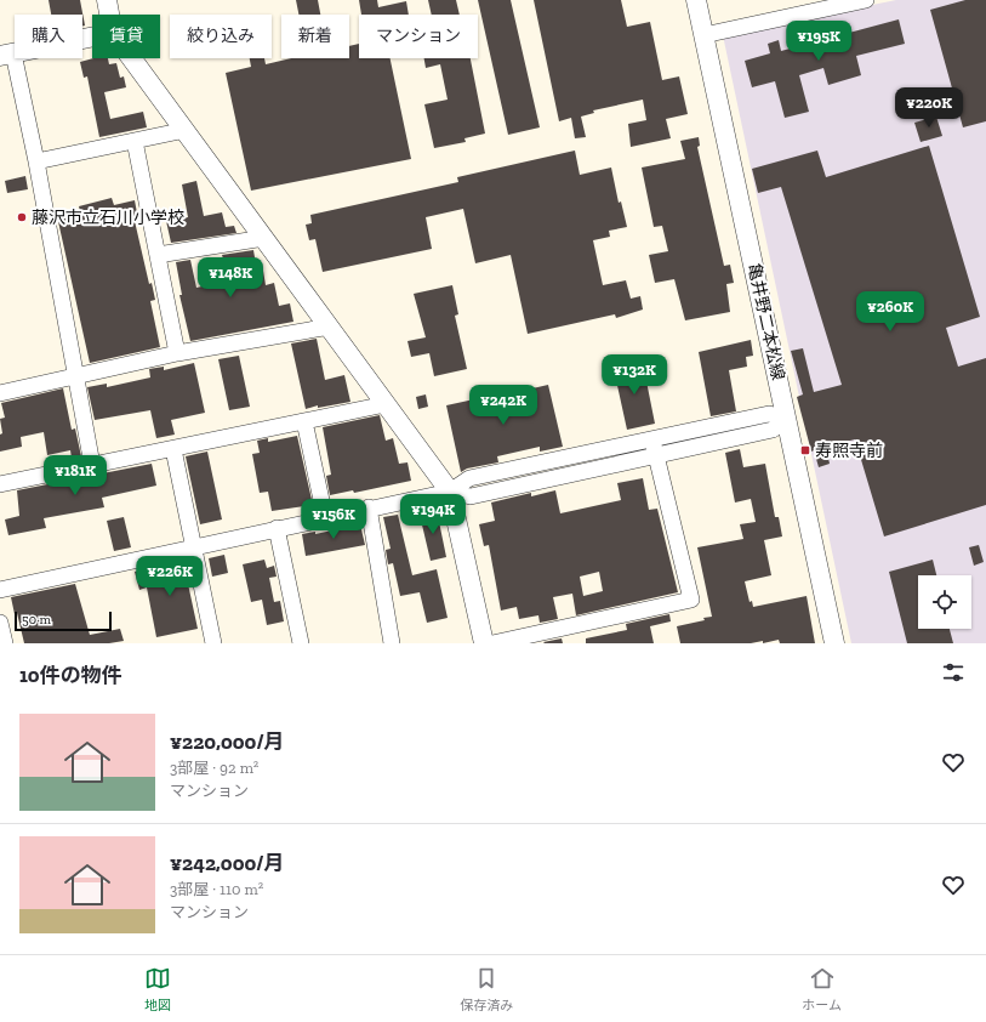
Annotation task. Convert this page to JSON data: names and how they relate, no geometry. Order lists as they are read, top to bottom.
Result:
{
  "streets": {
    "street": ["亀井野二本松線"]
  },
  "places": {
    "other": ["藤沢市立石川小学校"],
    "transit": ["寿照寺前"]
  },
  "scale_bar": "50 m",
  "page": {
    "chip": [
      "購入",
      "賃貸",
      "絞り込み",
      "新着",
      "マンション"
    ],
    "price": [
      "¥195K",
      "¥220K",
      "¥148K",
      "¥260K",
      "¥132K",
      "¥242K",
      "¥181K",
      "¥194K",
      "¥156K",
      "¥226K"
    ],
    "scale": "50 m",
    "heading": "10件の物件",
    "list": [
      {
        "name": "¥220,000/月",
        "note": "3部屋 · 92 m² · マンション"
      },
      {
        "name": "¥242,000/月",
        "note": "3部屋 · 110 m² · マンション"
      }
    ],
    "tabs": ["地図", "保存済み", "ホーム"]
  }
}
